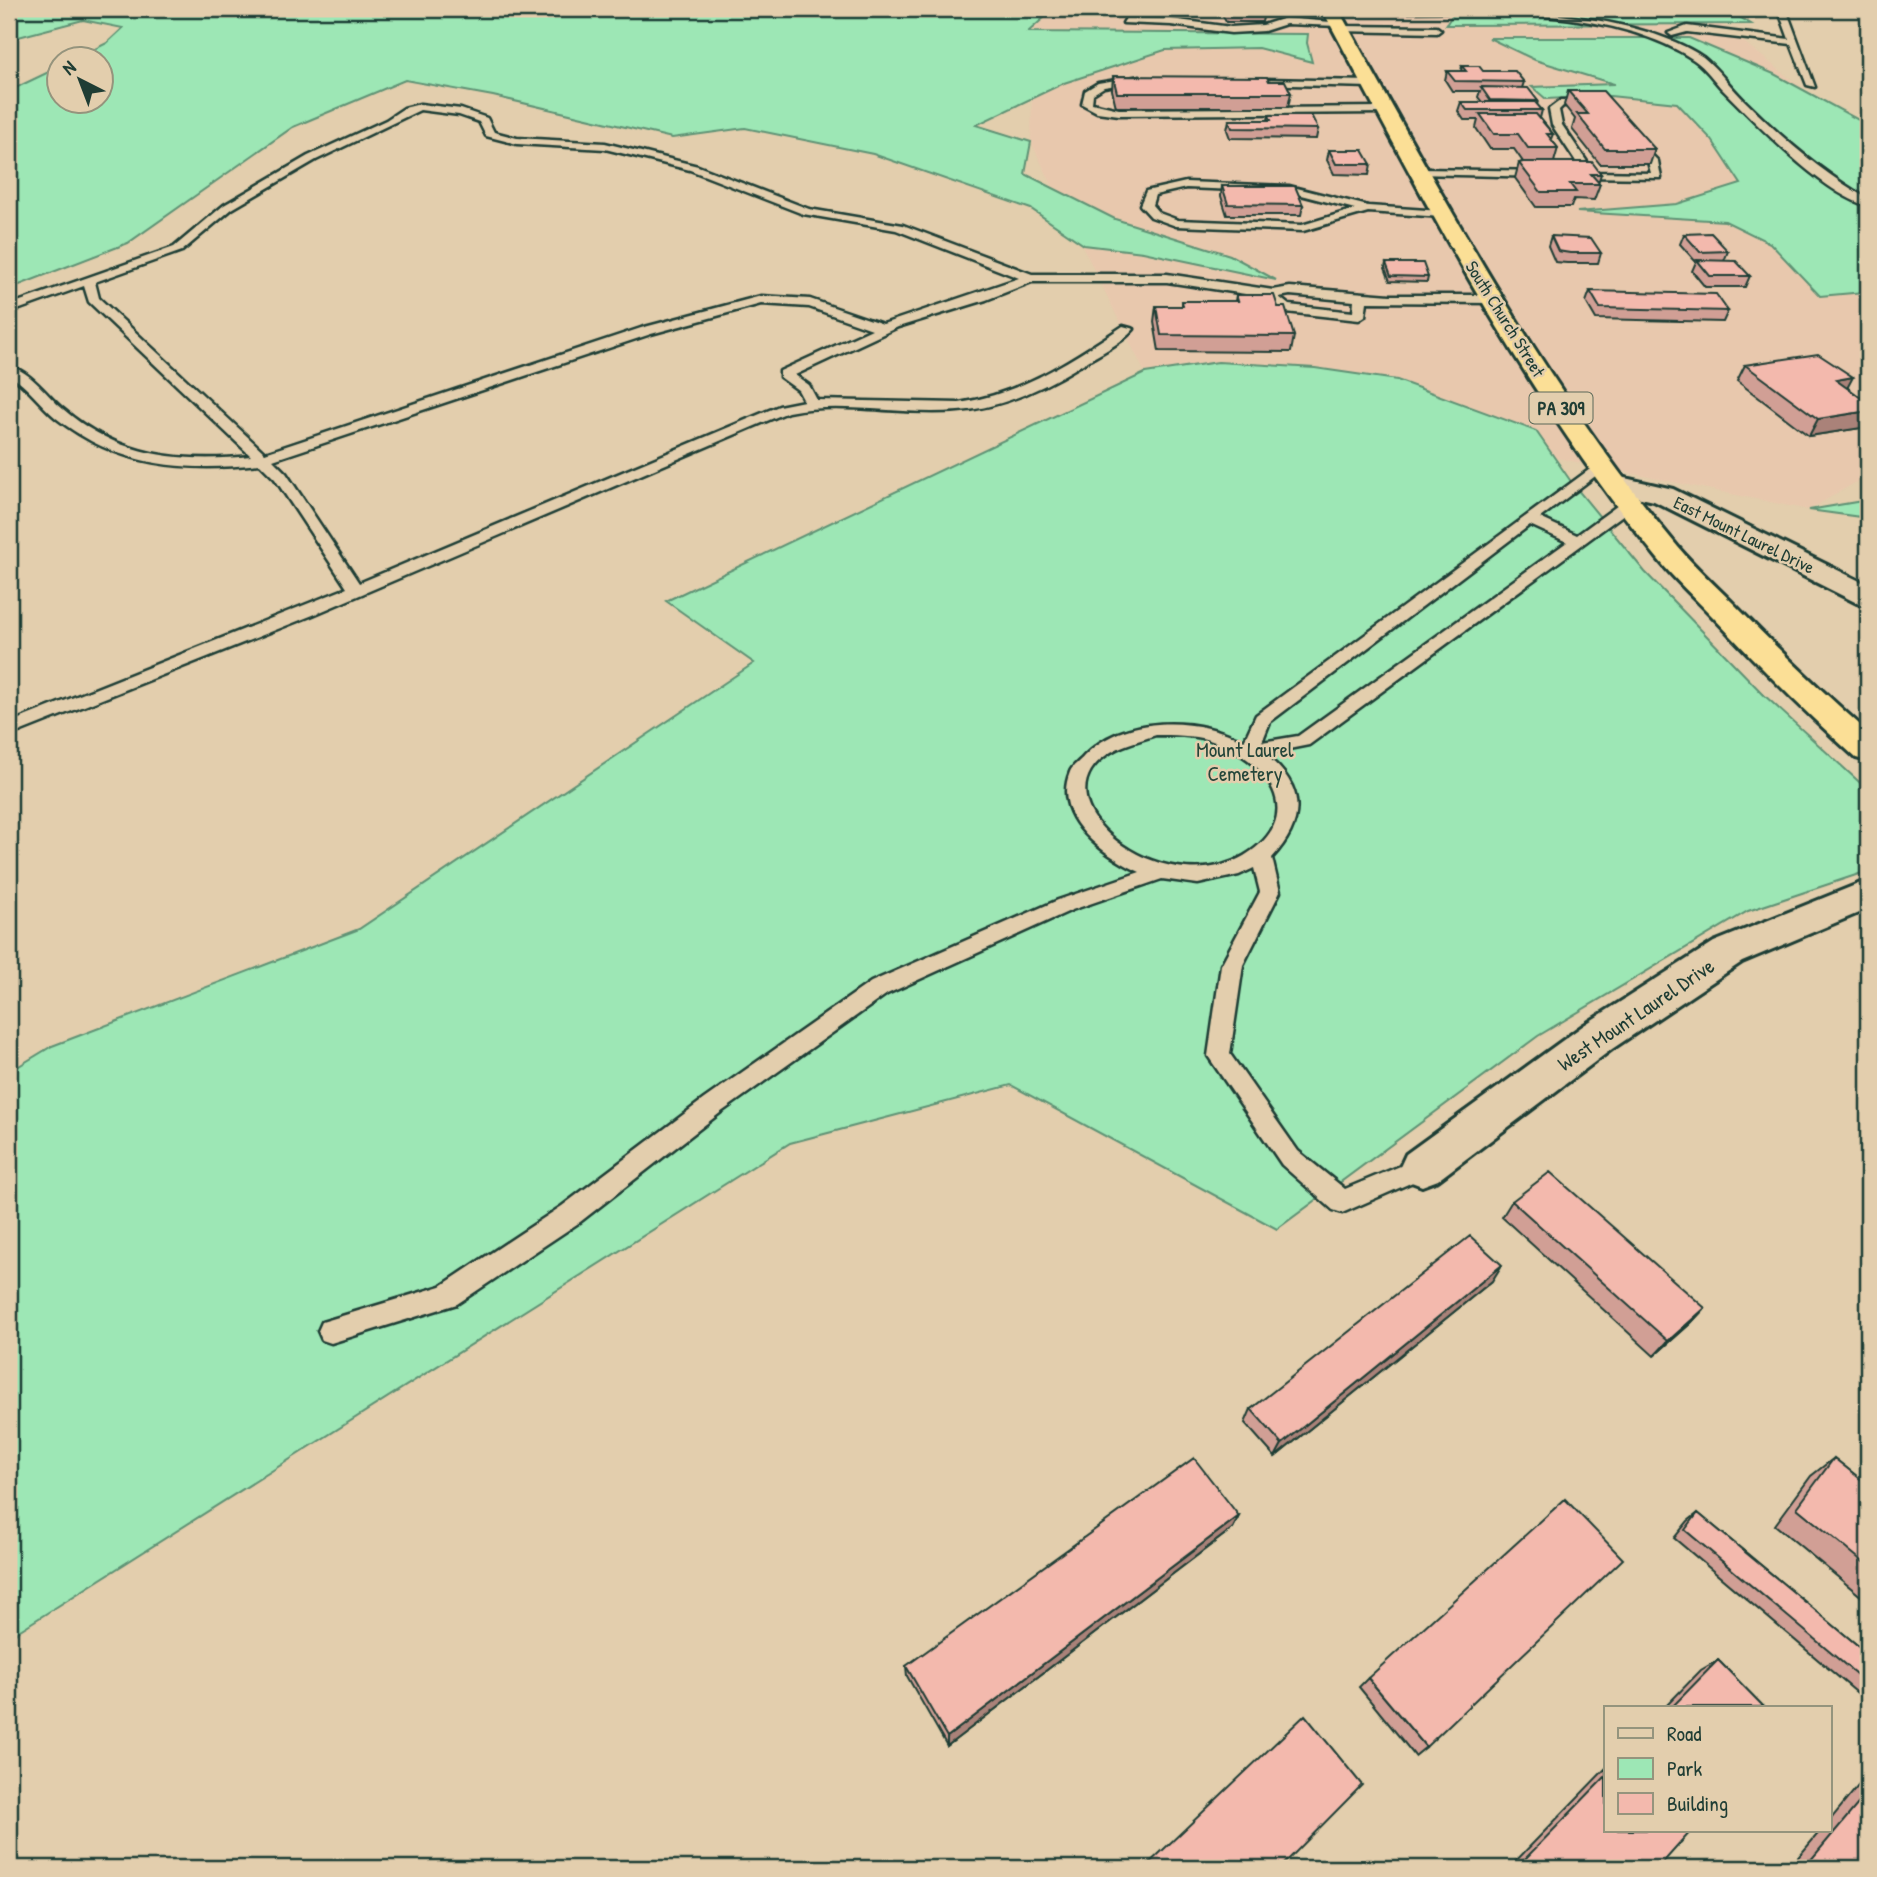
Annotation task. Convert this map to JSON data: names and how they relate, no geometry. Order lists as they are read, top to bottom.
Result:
{
  "streets": {
    "highway": ["South Church Street", "PA 309"],
    "street": ["East Mount Laurel Drive", "West Mount Laurel Drive"]
  },
  "crossings": [
    ["South Church Street", "East Mount Laurel Drive"]
  ],
  "parks": ["Mount Laurel Cemetery"],
  "legend": ["Road", "Park", "Building"],
  "north": "top left"
}
